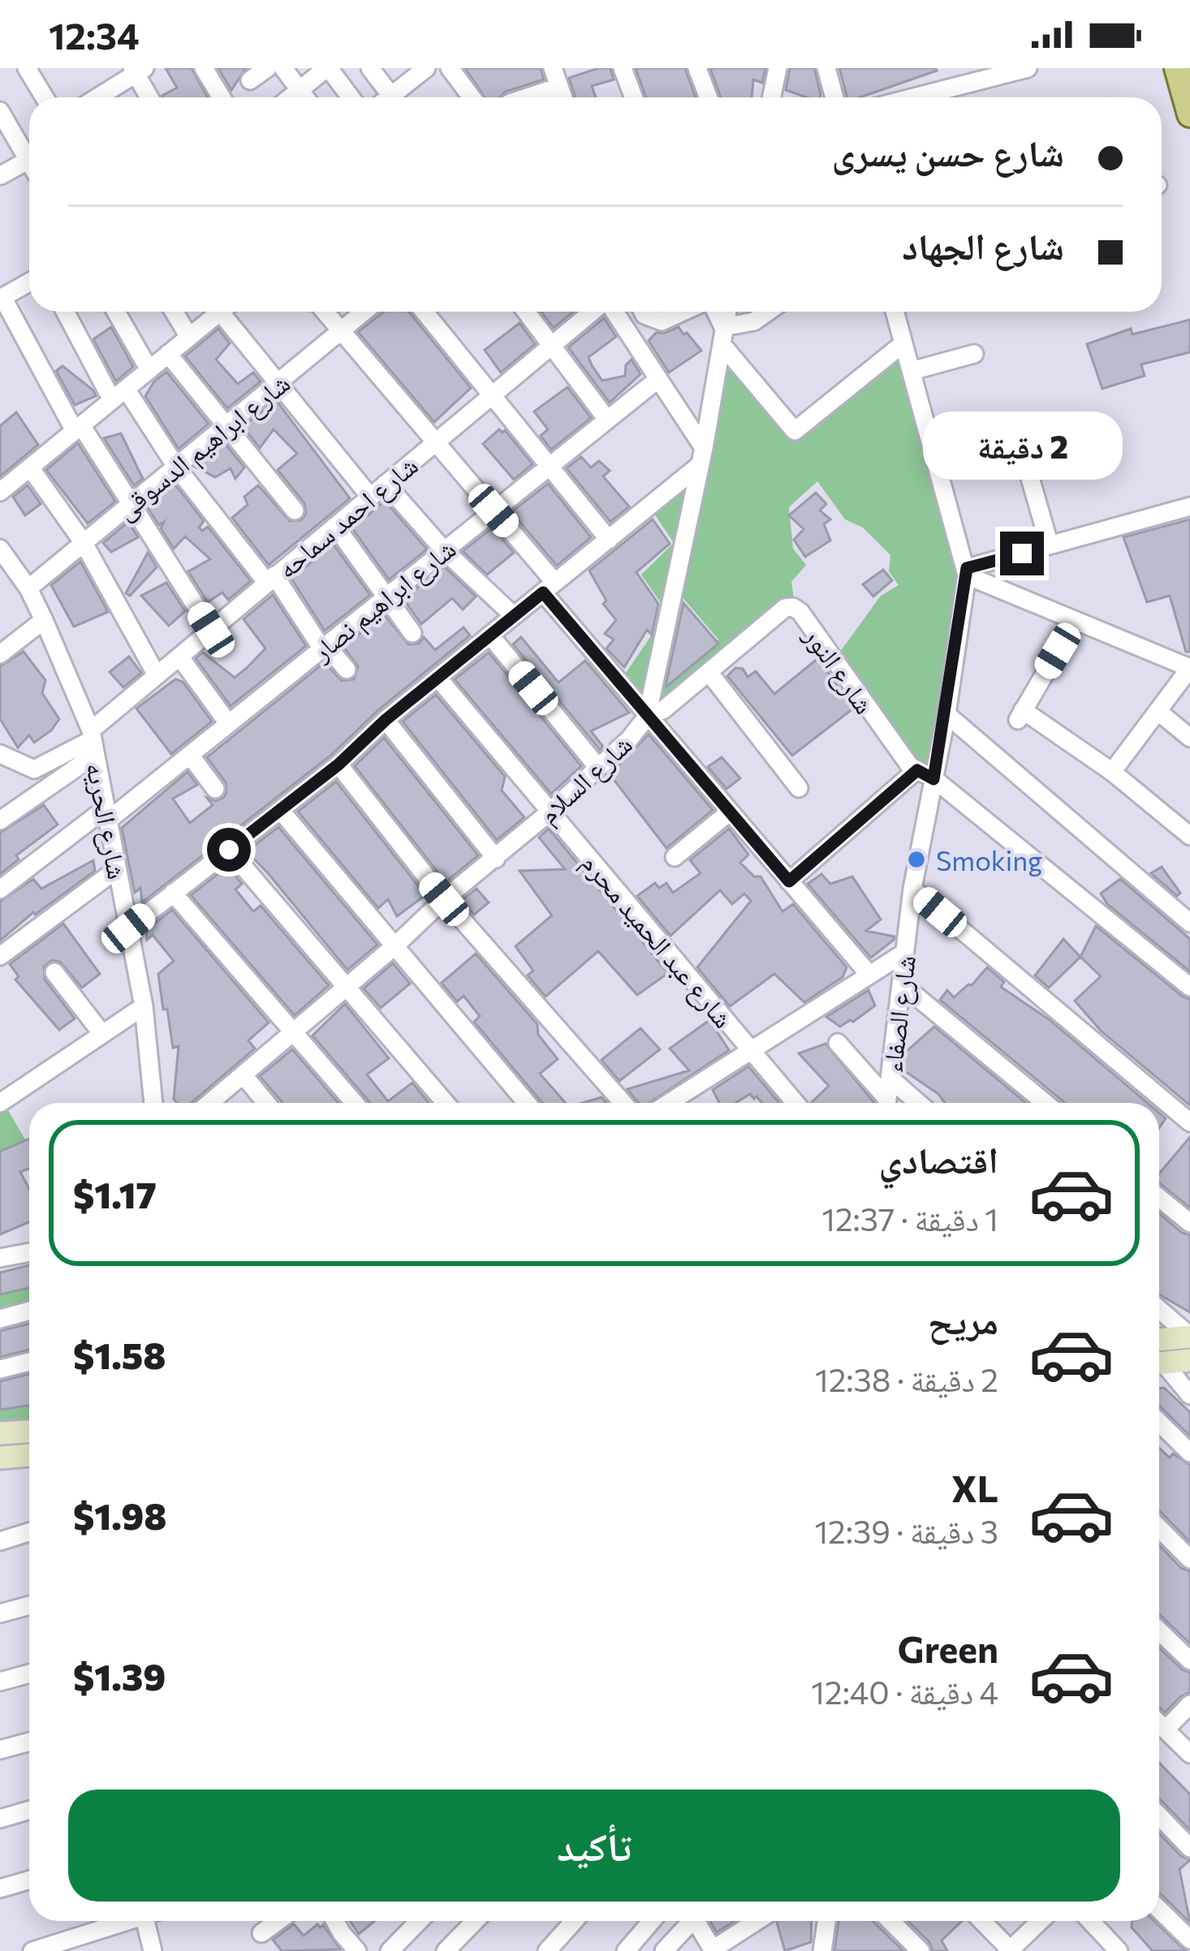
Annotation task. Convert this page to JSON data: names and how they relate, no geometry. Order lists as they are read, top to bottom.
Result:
{
  "streets": {
    "street": [
      "شارع ابراهيم الدسوقى",
      "شارع احمد سماحه",
      "شارع ابراهيم نصار",
      "شارع النور",
      "شارع السلام",
      "شارع الحريه",
      "شارع عبد الحميد محرم",
      "شارع الصفاء"
    ]
  },
  "crossings": [
    ["شارع ابراهيم الدسوقى", "شارع الحريه"],
    ["شارع احمد سماحه", "شارع الحريه"],
    ["شارع ابراهيم نصار", "شارع الحريه"],
    ["شارع النور", "شارع السلام"],
    ["شارع النور", "شارع الصفاء"],
    ["شارع السلام", "شارع عبد الحميد محرم"]
  ],
  "places": ["Smoking"],
  "page": {
    "status": "12:34",
    "banner": ["شارع حسن يسرى", "شارع الجهاد"],
    "bubble": "2 دقيقة",
    "list": [
      {
        "name": "اقتصادي",
        "note": "1 دقيقة · 12:37",
        "value": "$1.17"
      },
      {
        "name": "مريح",
        "note": "2 دقيقة · 12:38",
        "value": "$1.58"
      },
      {
        "name": "XL",
        "note": "3 دقيقة · 12:39",
        "value": "$1.98"
      },
      {
        "name": "Green",
        "note": "4 دقيقة · 12:40",
        "value": "$1.39"
      }
    ],
    "buttons": "تأكيد"
  }
}
